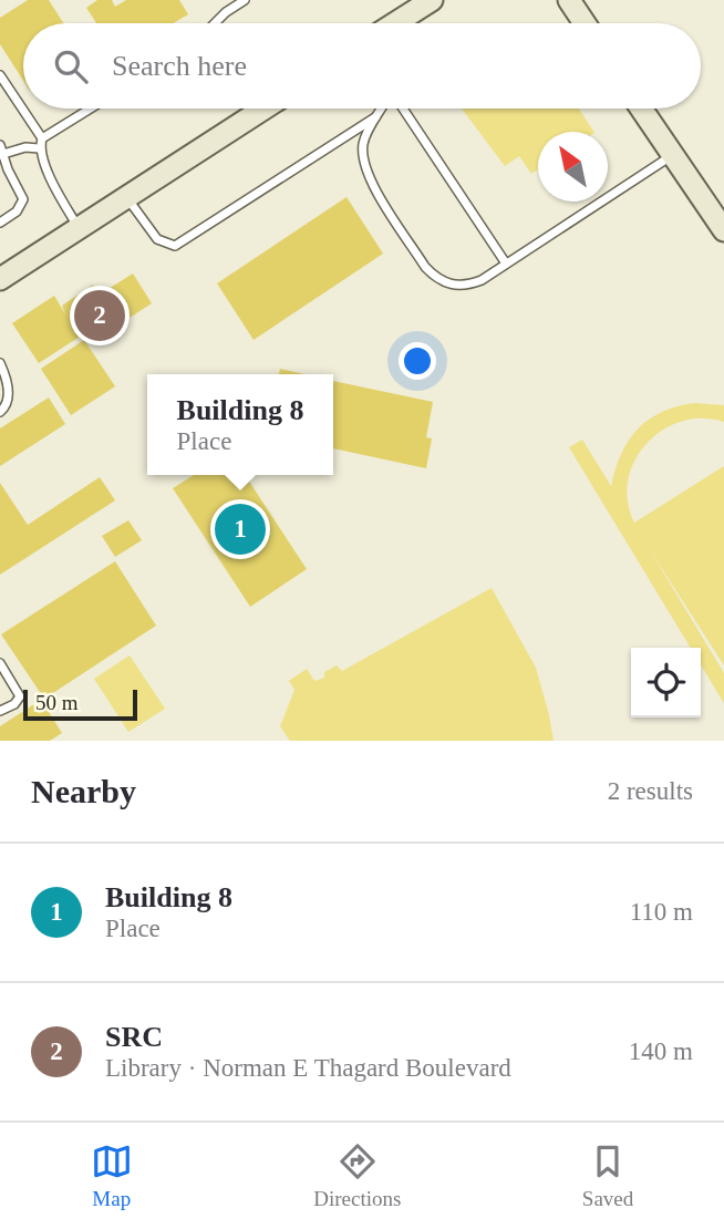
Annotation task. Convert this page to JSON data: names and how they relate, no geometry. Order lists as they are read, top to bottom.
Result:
{
  "scale_bar": "50 m",
  "north": "top left",
  "page": {
    "search": "Search here",
    "pins": ["2", "1"],
    "popup": ["Building 8", "Place"],
    "scale": "50 m",
    "heading": ["Nearby", "2 results"],
    "list": [
      {
        "mark": "1",
        "name": "Building 8",
        "note": "Place",
        "value": "110 m"
      },
      {
        "mark": "2",
        "name": "SRC",
        "note": "Library · Norman E Thagard Boulevard",
        "value": "140 m"
      }
    ],
    "nav": ["Map", "Directions", "Saved"]
  }
}
